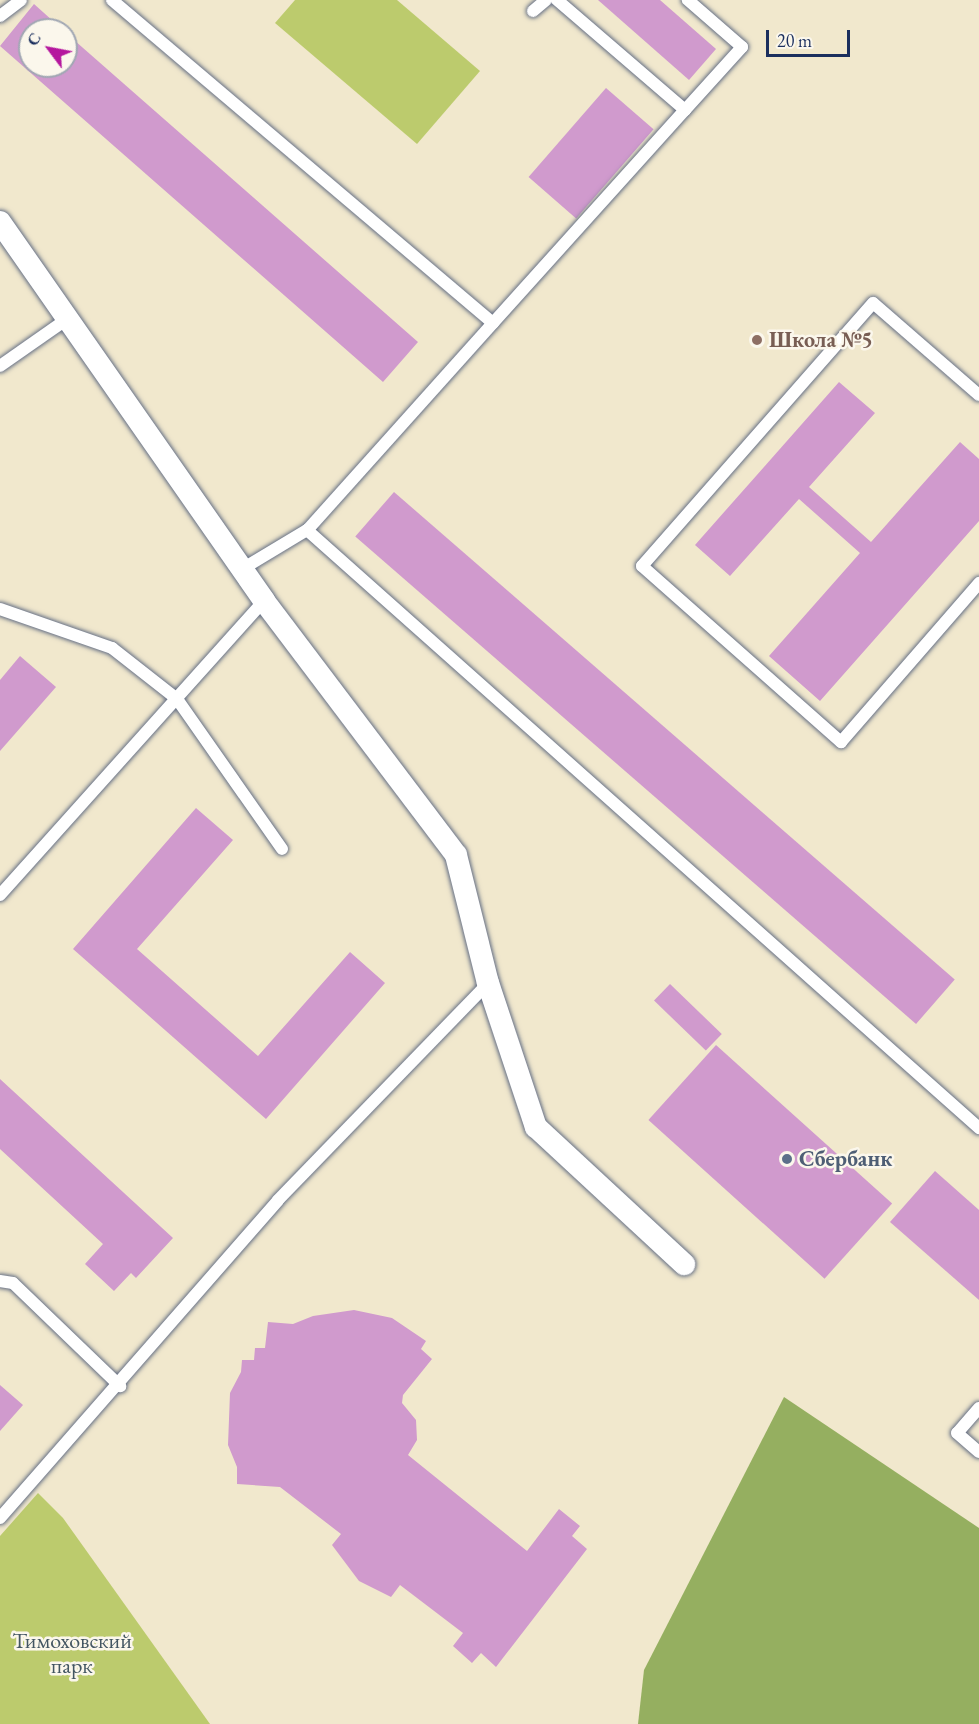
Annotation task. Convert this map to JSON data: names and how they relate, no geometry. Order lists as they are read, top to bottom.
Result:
{
  "parks": ["Тимоховский парк"],
  "places": ["Школа №5", "Сбербанк"],
  "scale_bar": "20 m",
  "north": "top left"
}
